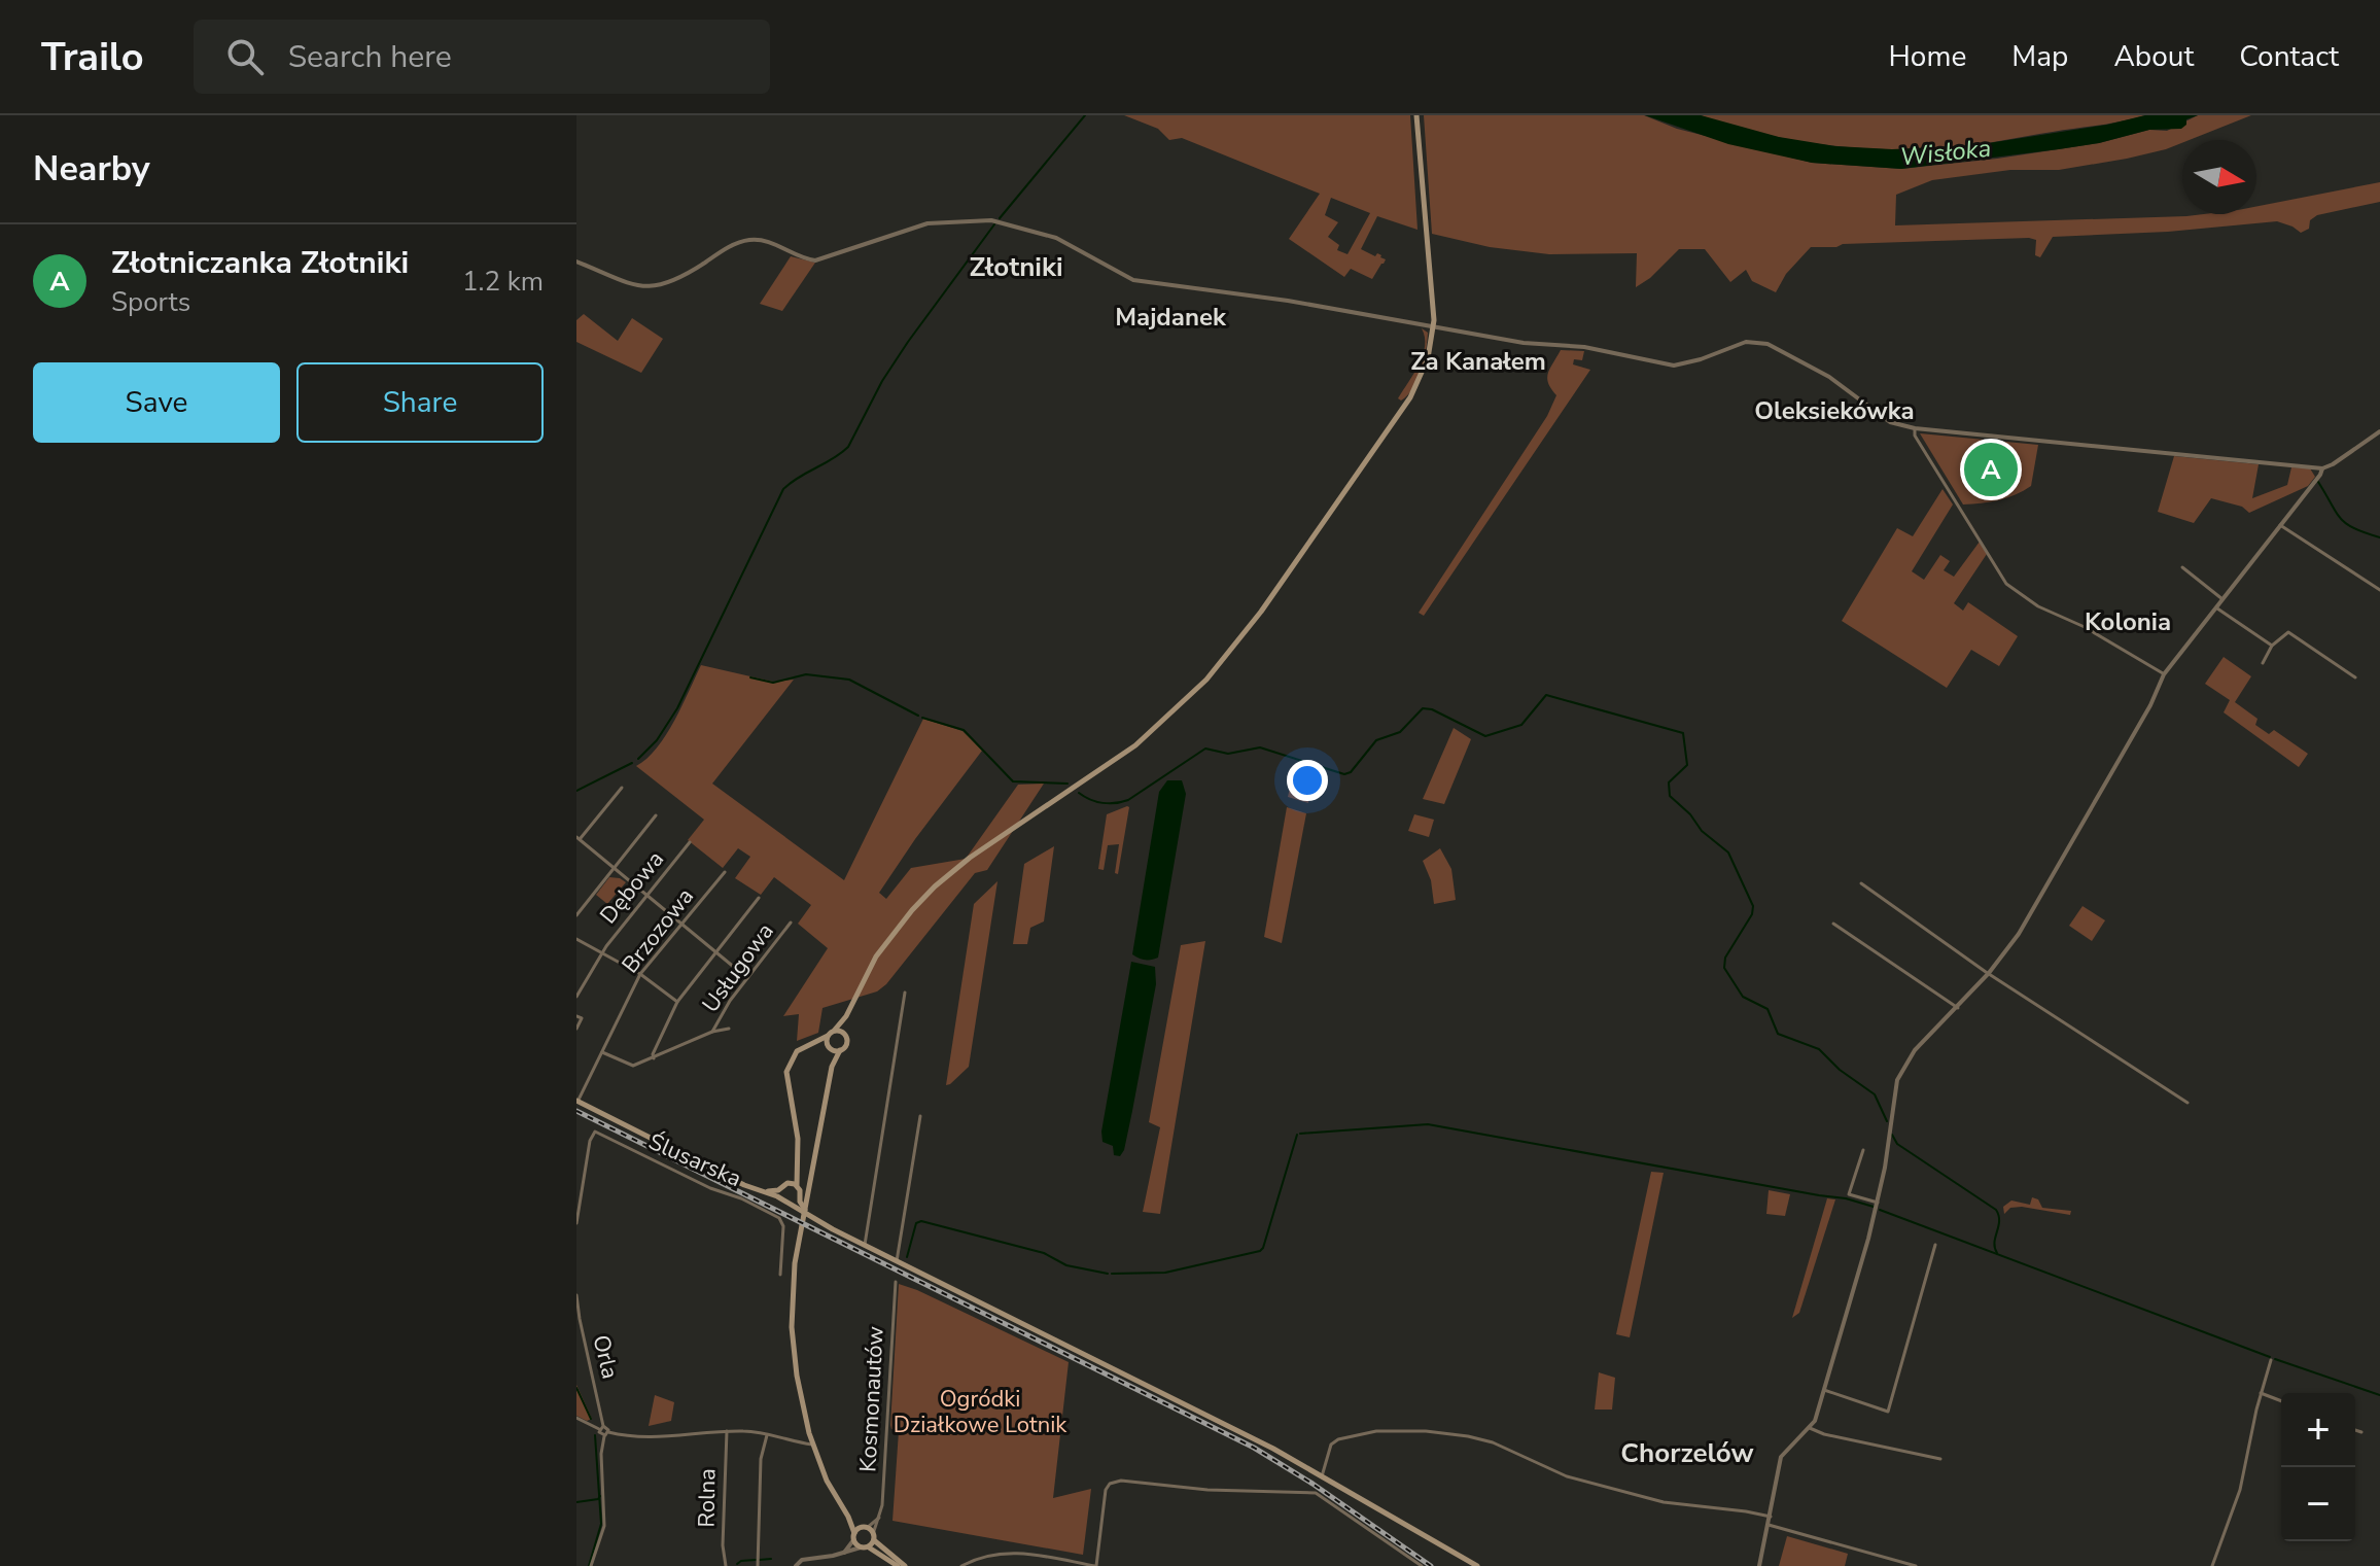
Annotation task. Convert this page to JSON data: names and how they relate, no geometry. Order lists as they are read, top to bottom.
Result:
{
  "streets": {
    "street": [
      "Dębowa",
      "Brzozowa",
      "Usługowa",
      "Ślusarska",
      "Orla",
      "Kosmonautów",
      "Rolna"
    ]
  },
  "districts": [
    "Złotniki",
    "Majdanek",
    "Za Kanałem",
    "Oleksiekówka",
    "Kolonia",
    "Chorzelów"
  ],
  "water": ["Wisłoka"],
  "parks": ["Ogródki Działkowe Lotnik"],
  "north": "right",
  "page": {
    "header": "Trailo",
    "search": "Search here",
    "nav": [
      "Home",
      "Map",
      "About",
      "Contact"
    ],
    "heading": "Nearby",
    "list": [
      {
        "mark": "A",
        "name": "Złotniczanka Złotniki",
        "note": "Sports",
        "value": "1.2 km"
      }
    ],
    "buttons": ["Save", "Share"],
    "pins": "A",
    "map_buttons": ["+", "−"]
  }
}
